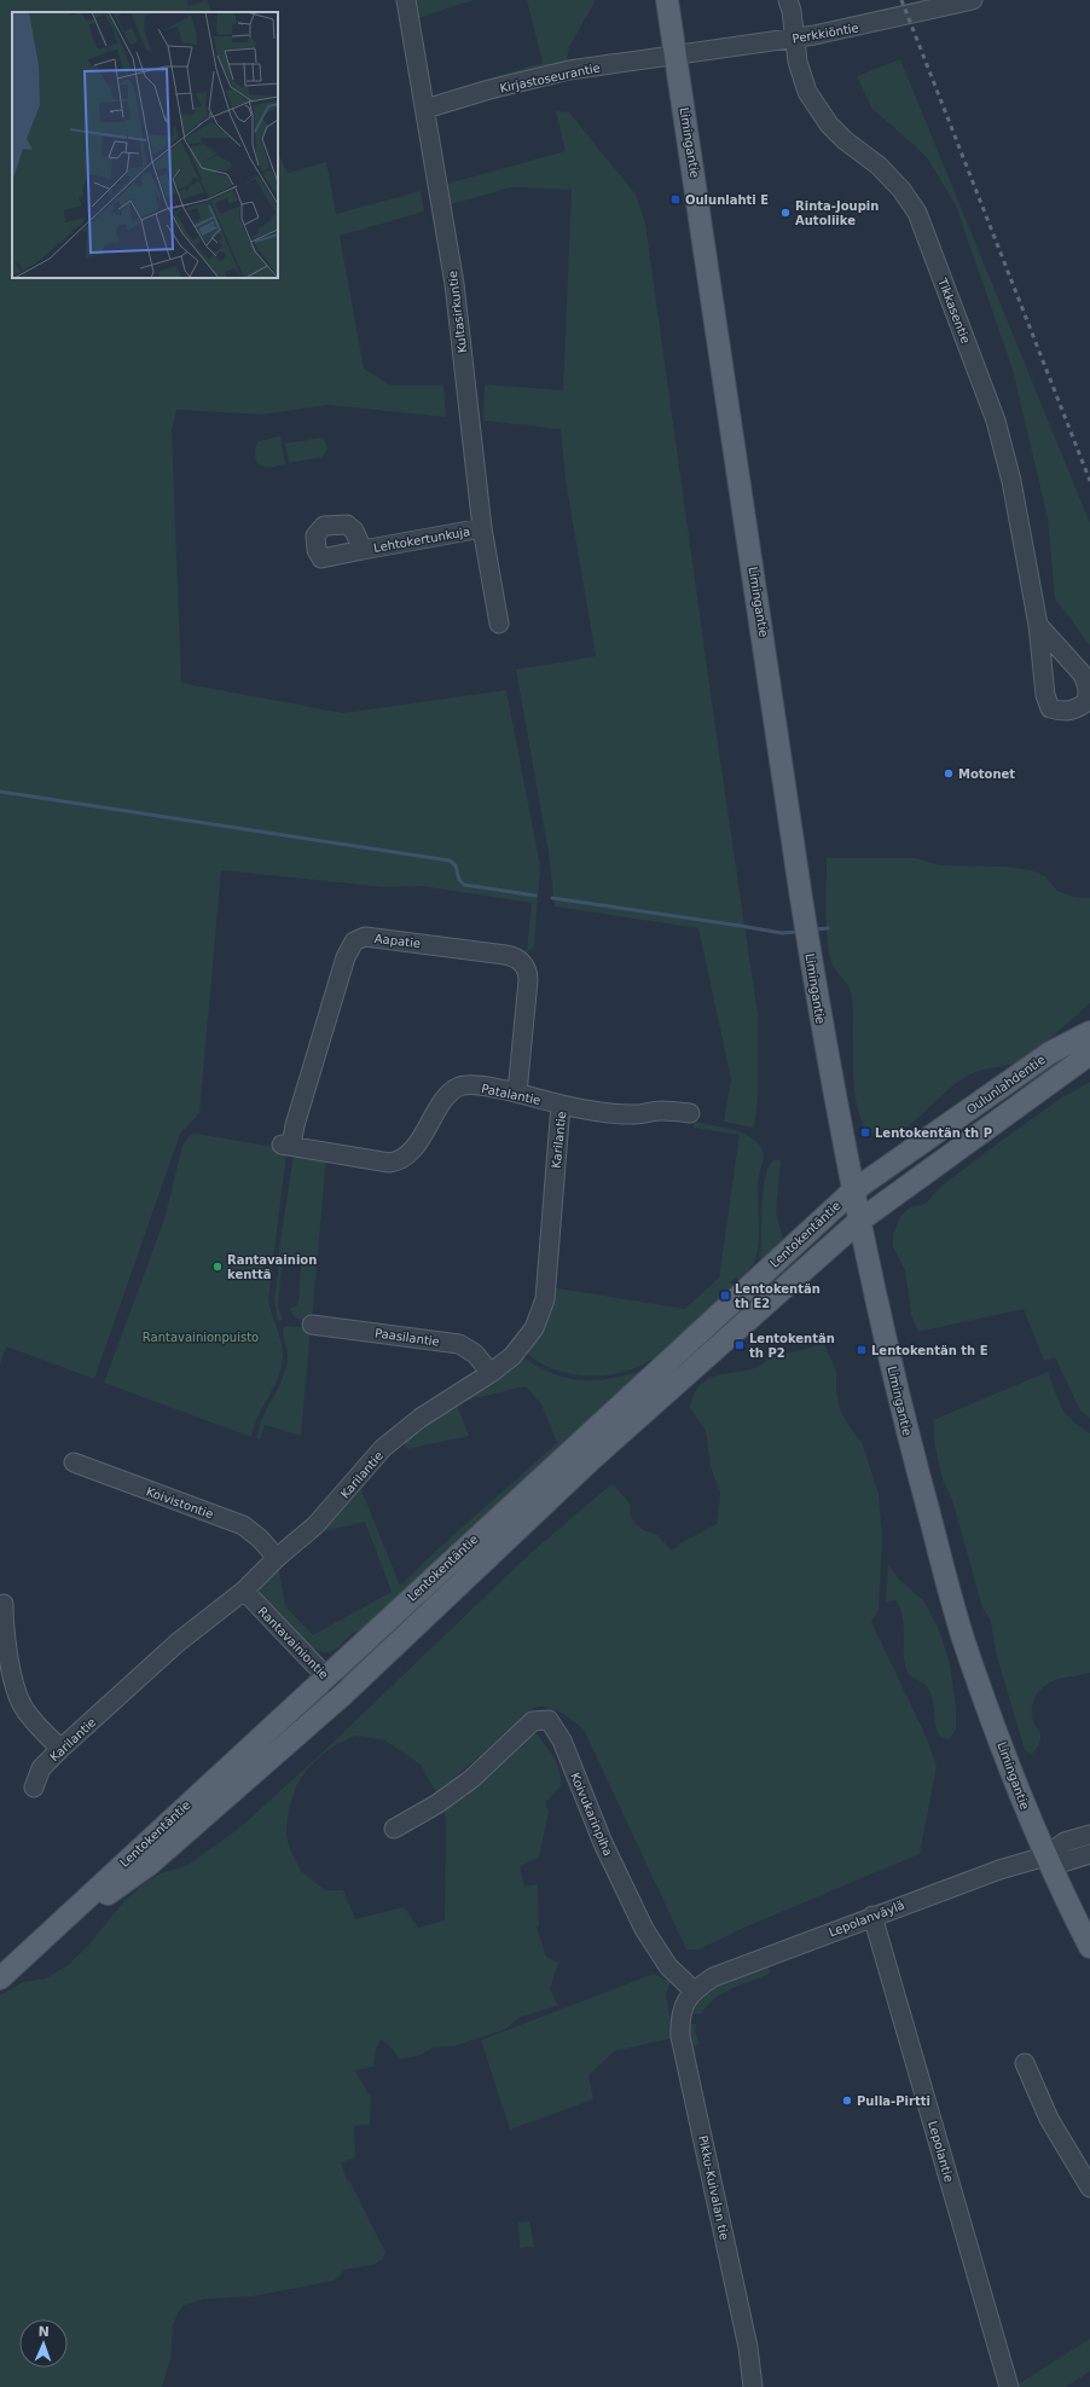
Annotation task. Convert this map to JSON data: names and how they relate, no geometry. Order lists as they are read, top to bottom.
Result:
{
  "streets": {
    "main road": ["Limingantie", "Oulunlahdentie", "Lentokentäntie"],
    "street": [
      "Perkkiöntie",
      "Kirjastoseurantie",
      "Tikkasentie",
      "Kultasirkuntie",
      "Lehtokertunkuja",
      "Aapatie",
      "Patalantie",
      "Karilantie",
      "Paasilantie",
      "Koivistontie",
      "Rantavainiontie",
      "Koivukarinpiha",
      "Lepolanväylä",
      "Lepolantie",
      "Pikku-Kuivalan tie"
    ]
  },
  "crossings": [
    ["Perkkiöntie", "Kirjastoseurantie"],
    ["Perkkiöntie", "Limingantie"],
    ["Perkkiöntie", "Tikkasentie"],
    ["Kirjastoseurantie", "Limingantie"],
    ["Kirjastoseurantie", "Kultasirkuntie"],
    ["Limingantie", "Oulunlahdentie"],
    ["Limingantie", "Lentokentäntie"],
    ["Limingantie", "Lepolanväylä"],
    ["Kultasirkuntie", "Lehtokertunkuja"],
    ["Aapatie", "Patalantie"],
    ["Oulunlahdentie", "Lentokentäntie"],
    ["Patalantie", "Karilantie"],
    ["Karilantie", "Paasilantie"],
    ["Karilantie", "Koivistontie"],
    ["Karilantie", "Rantavainiontie"],
    ["Lentokentäntie", "Rantavainiontie"],
    ["Koivukarinpiha", "Lepolanväylä"],
    ["Koivukarinpiha", "Pikku-Kuivalan tie"],
    ["Lepolanväylä", "Lepolantie"],
    ["Lepolanväylä", "Pikku-Kuivalan tie"]
  ],
  "parks": ["Rantavainionpuisto"],
  "places": {
    "transit": [
      "Oulunlahti E",
      "Lentokentän th P",
      "Lentokentän th E2",
      "Lentokentän th P2",
      "Lentokentän th E"
    ],
    "other": [
      "Rinta-Joupin Autoliike",
      "Motonet",
      "Rantavainion kenttä",
      "Pulla-Pirtti"
    ]
  },
  "north": "top"
}
